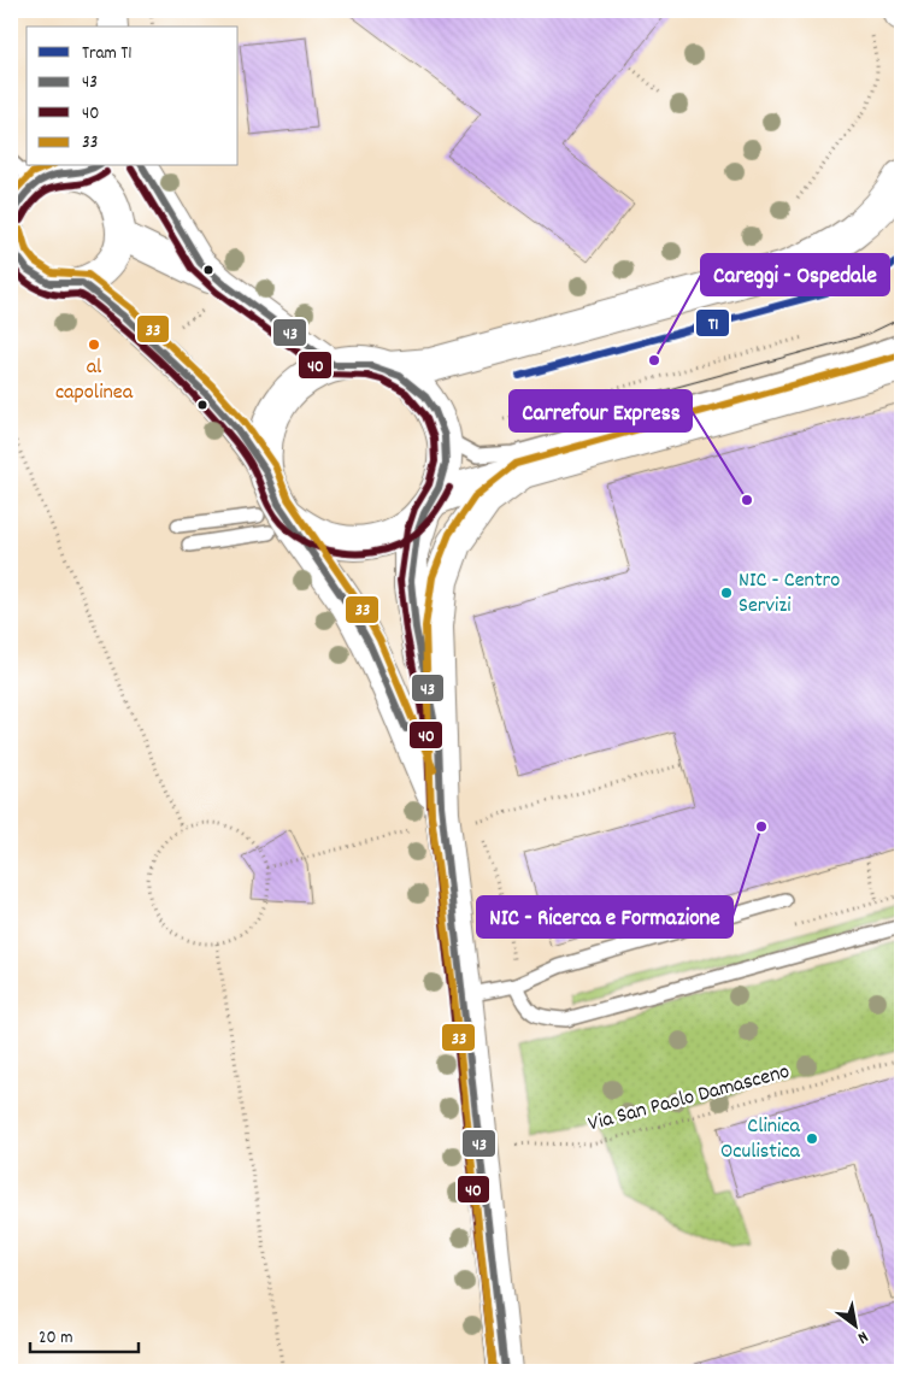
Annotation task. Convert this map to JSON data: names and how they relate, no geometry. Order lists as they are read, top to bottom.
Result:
{
  "streets": {
    "path": ["Via San Paolo Damasceno"]
  },
  "places": [
    "al capolinea",
    "Careggi - Ospedale",
    "Carrefour Express",
    "NIC - Centro Servizi",
    "NIC - Ricerca e Formazione",
    "Clinica Oculistica"
  ],
  "lines": [
    "transit line 43",
    "transit line 33",
    "transit line 40",
    "tram line T1"
  ],
  "legend": [
    "Tram T1",
    "43",
    "40",
    "33"
  ],
  "scale_bar": "20 m",
  "north": "bottom right"
}
